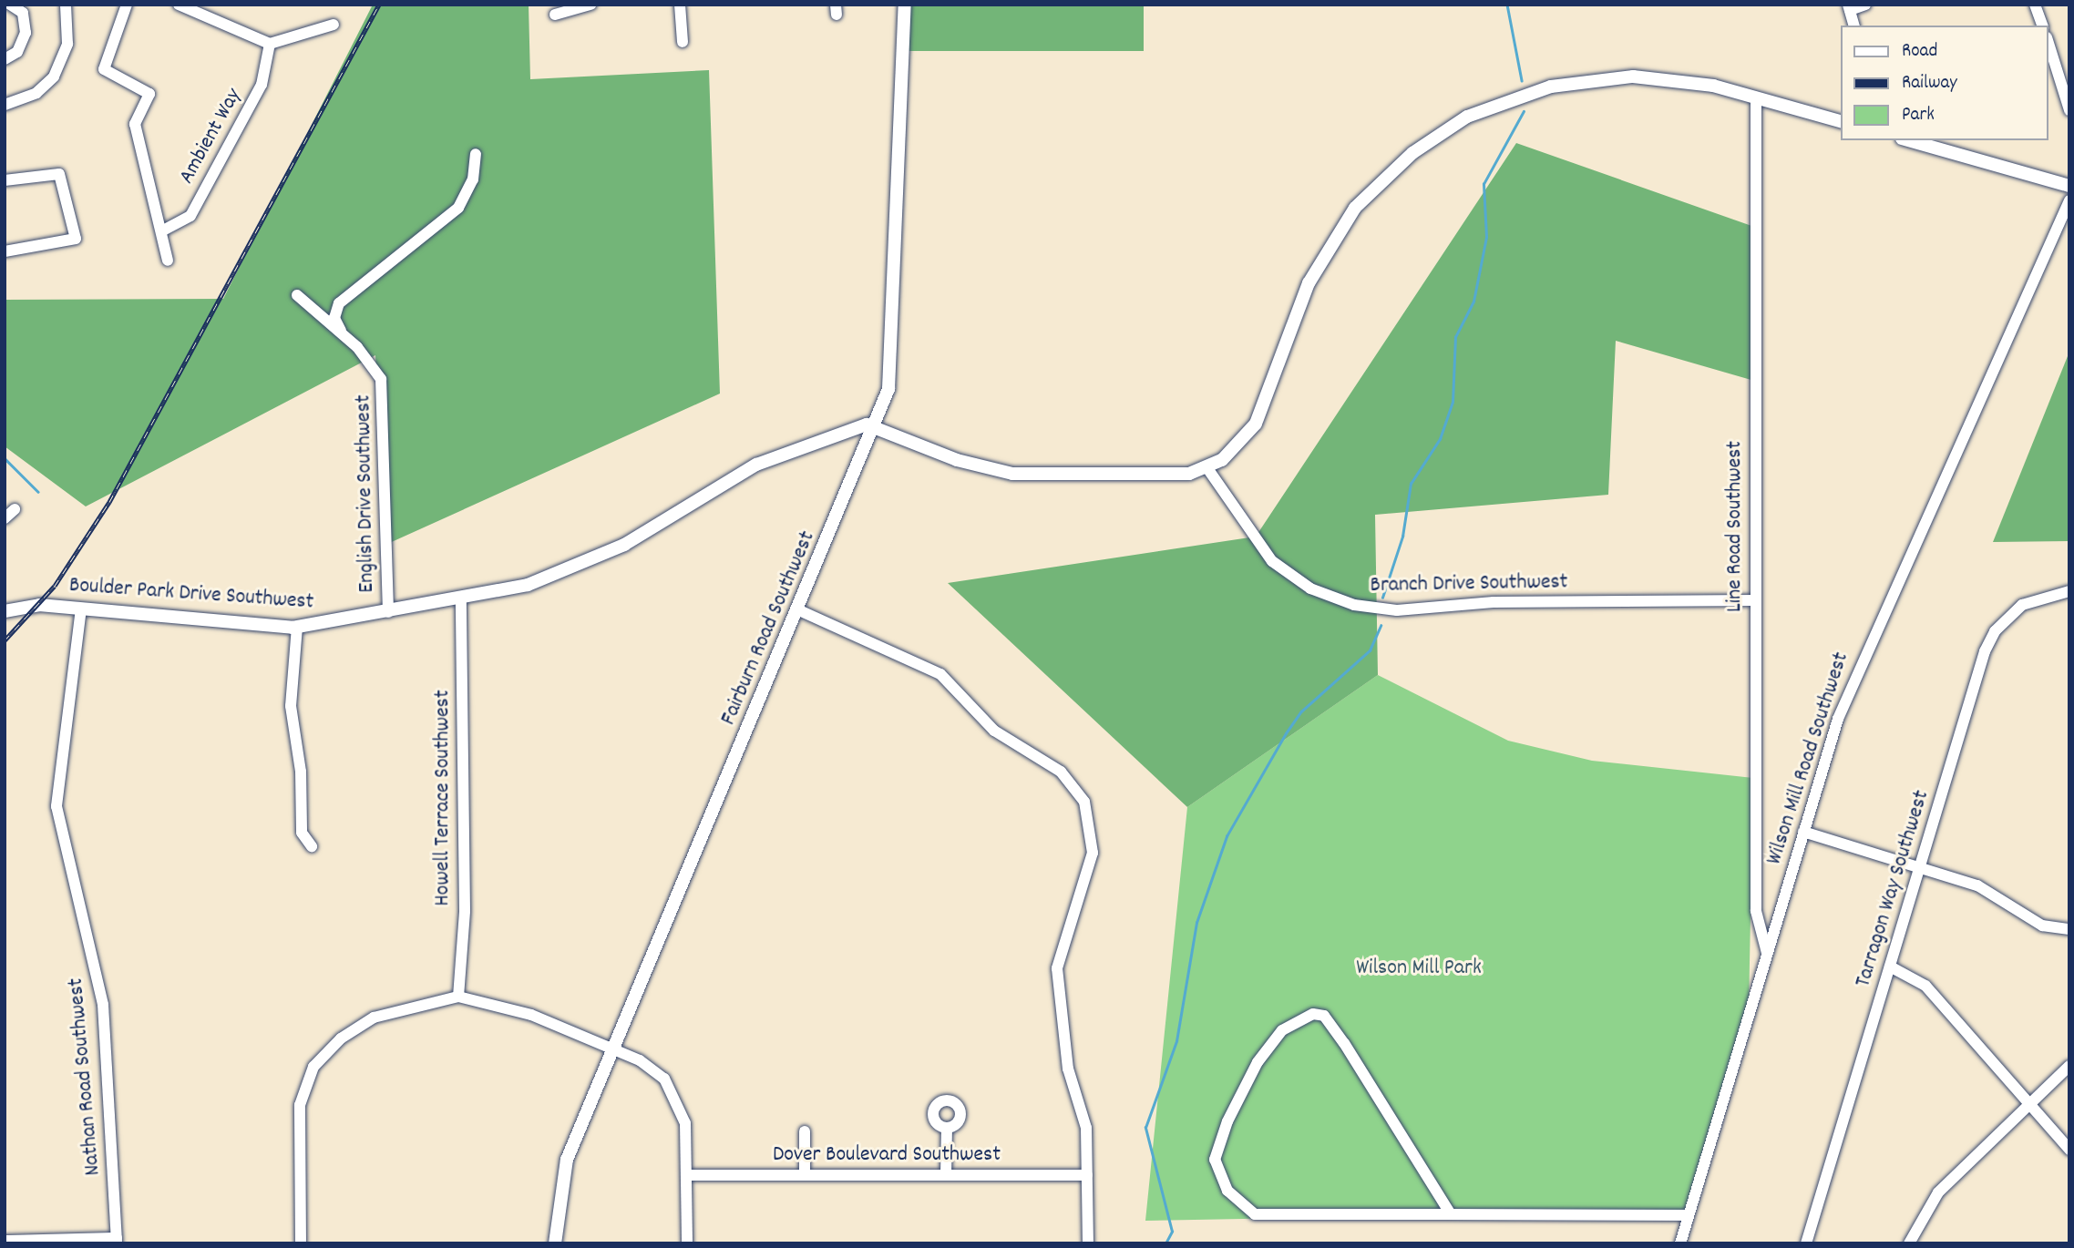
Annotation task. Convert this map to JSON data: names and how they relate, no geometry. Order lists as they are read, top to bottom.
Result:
{
  "streets": {
    "street": [
      "Ambient Way",
      "English Drive Southwest",
      "Line Road Southwest",
      "Branch Drive Southwest",
      "Boulder Park Drive Southwest",
      "Fairburn Road Southwest",
      "Wilson Mill Road Southwest",
      "Howell Terrace Southwest",
      "Tarragon Way Southwest",
      "Nathan Road Southwest",
      "Dover Boulevard Southwest"
    ]
  },
  "crossings": [
    ["English Drive Southwest", "Boulder Park Drive Southwest"],
    ["Line Road Southwest", "Branch Drive Southwest"],
    ["Line Road Southwest", "Wilson Mill Road Southwest"],
    ["Boulder Park Drive Southwest", "Fairburn Road Southwest"],
    ["Boulder Park Drive Southwest", "Howell Terrace Southwest"],
    ["Boulder Park Drive Southwest", "Nathan Road Southwest"]
  ],
  "parks": ["Wilson Mill Park"],
  "legend": ["Road", "Railway", "Park"]
}
